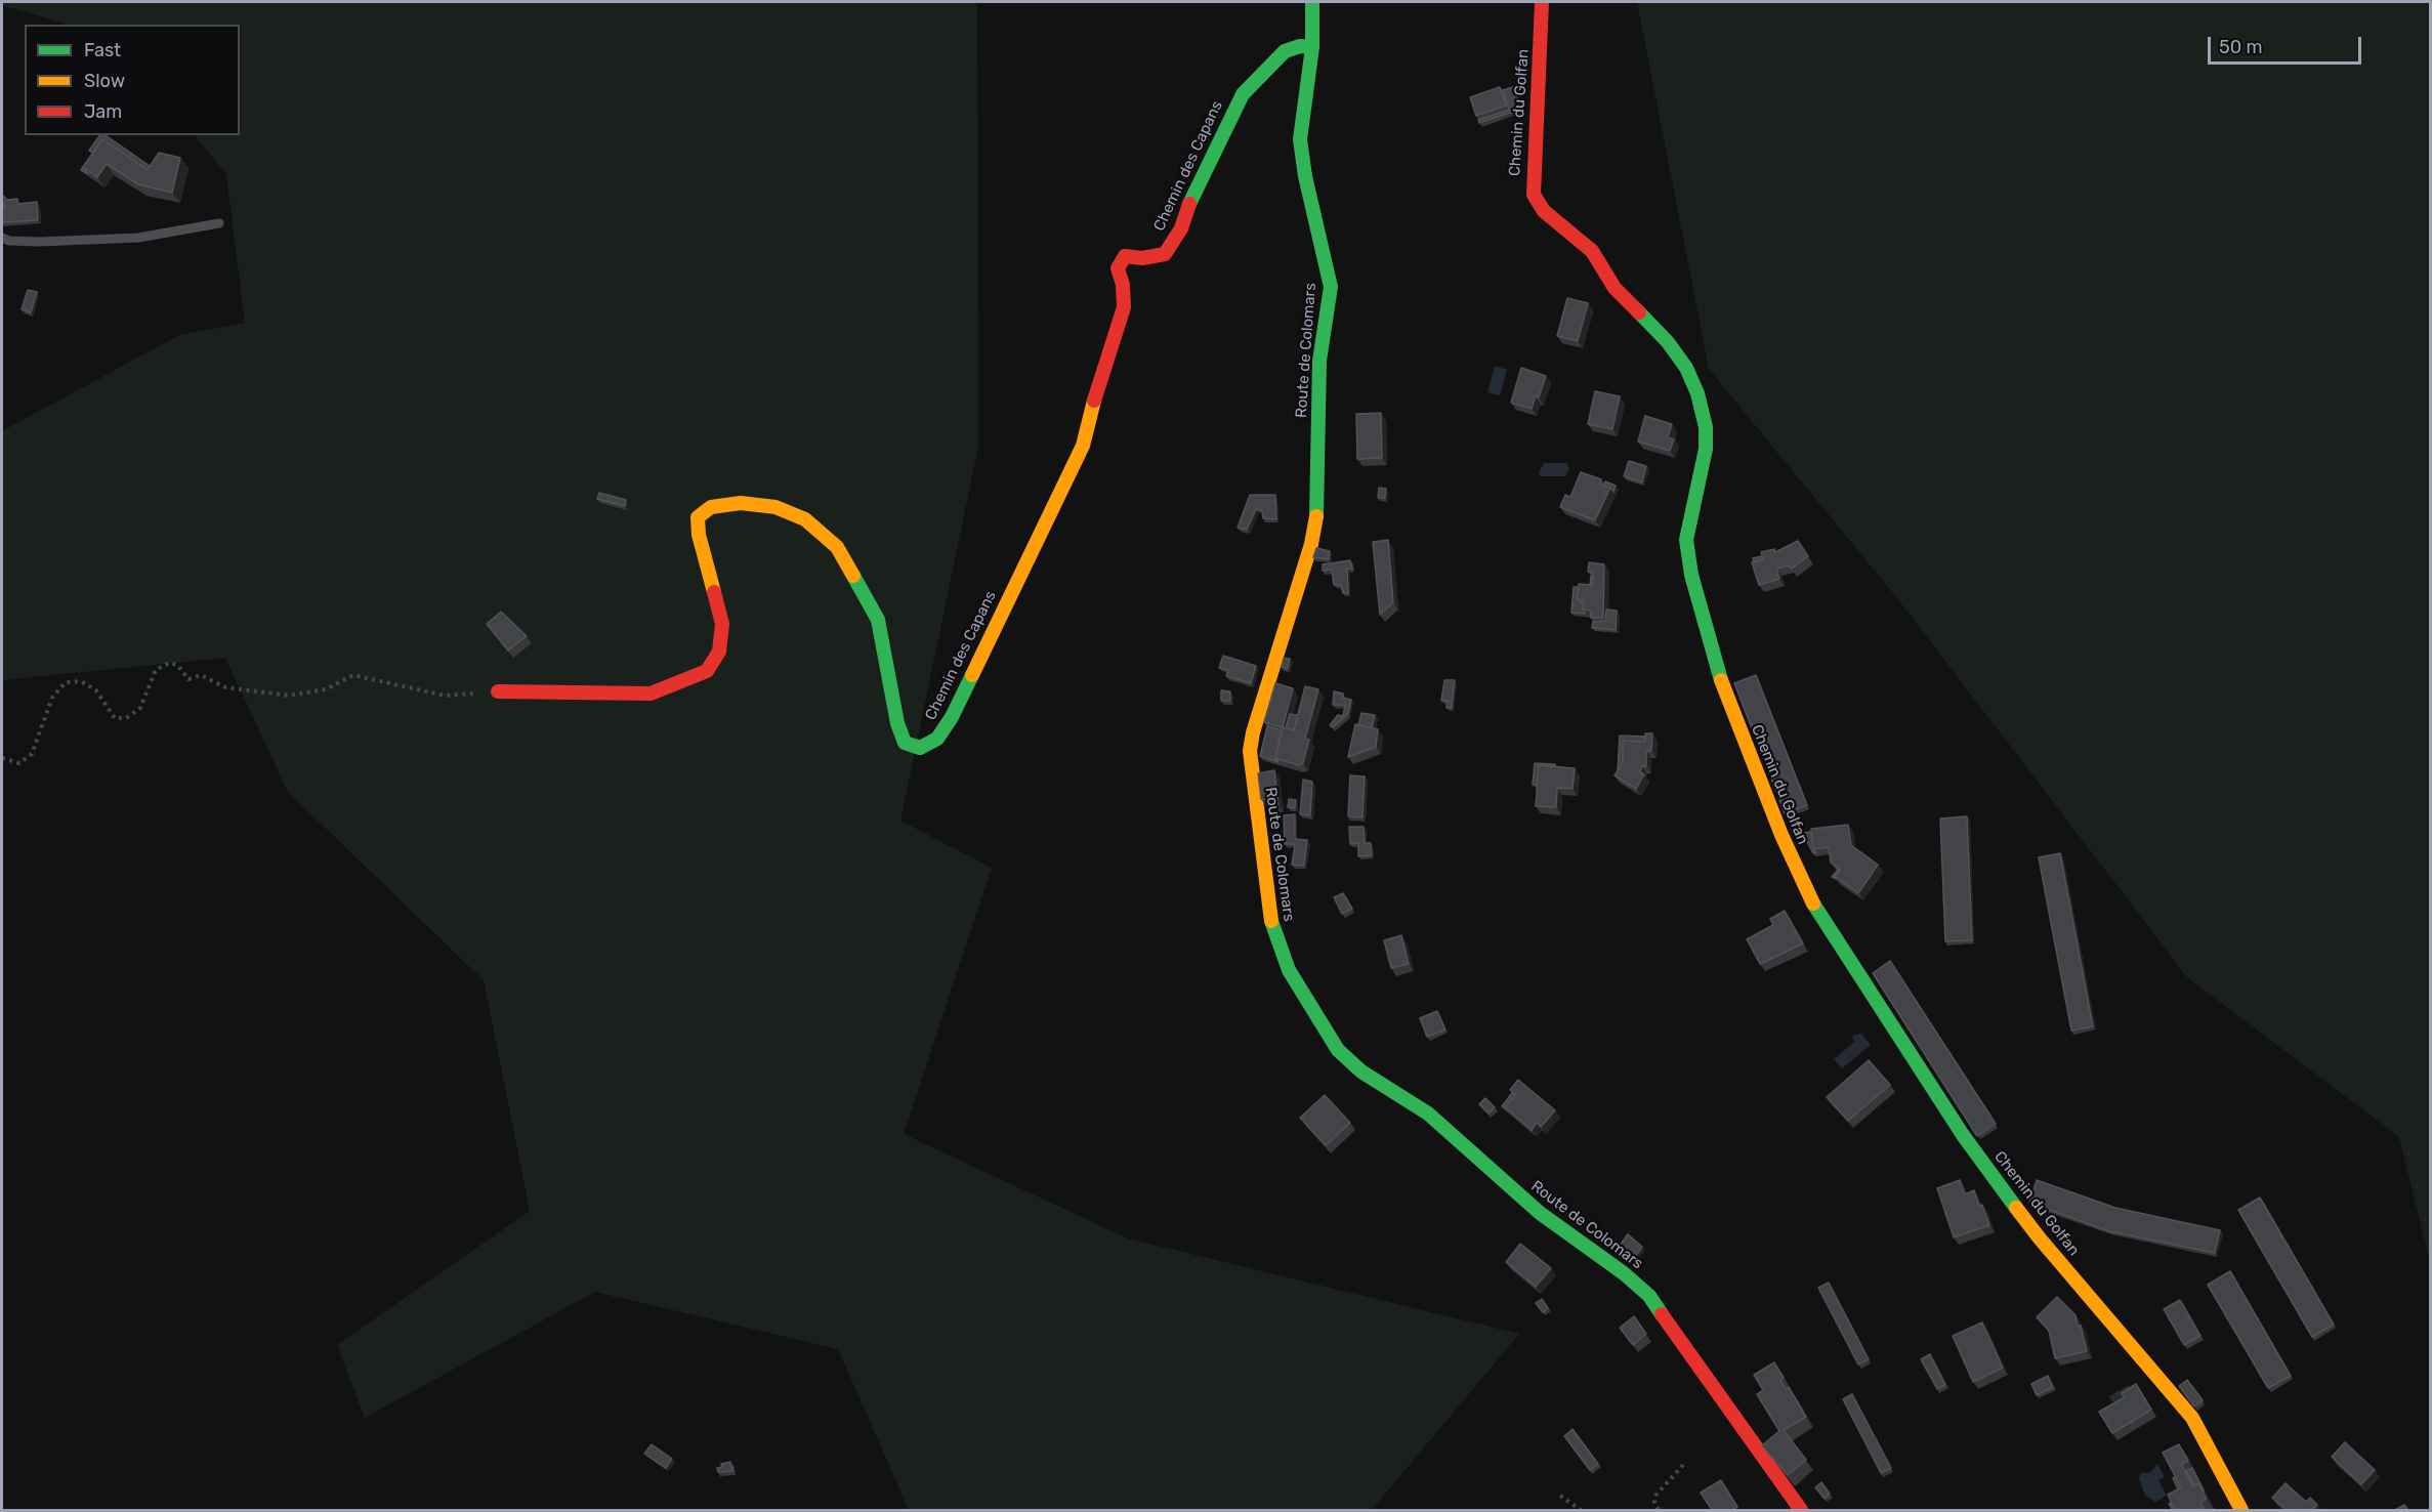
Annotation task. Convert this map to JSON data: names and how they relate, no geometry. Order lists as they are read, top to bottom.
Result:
{
  "streets": {
    "street": ["Chemin du Golfan", "Chemin des Capans", "Route de Colomars"]
  },
  "crossings": [
    ["Chemin des Capans", "Route de Colomars"]
  ],
  "legend": ["Fast", "Slow", "Jam"],
  "scale_bar": "50 m"
}
